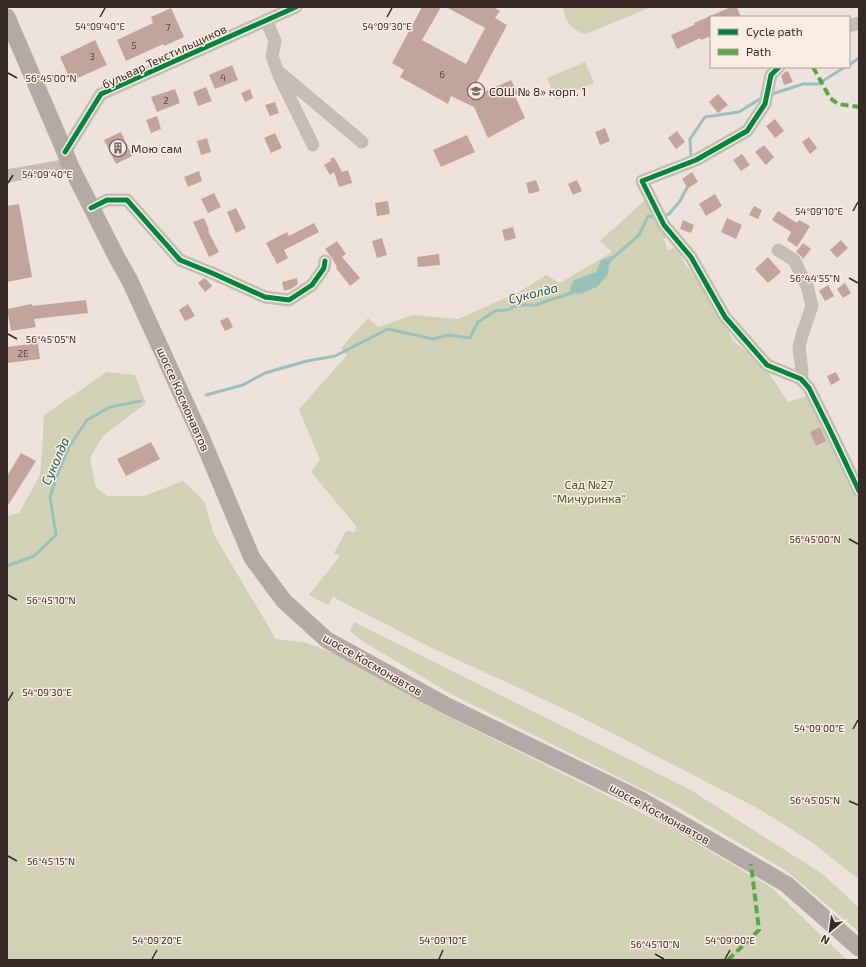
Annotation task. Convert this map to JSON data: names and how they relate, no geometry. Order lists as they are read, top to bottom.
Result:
{
  "streets": {
    "main road": ["шоссе Космонавтов"],
    "street": ["бульвар Текстильщиков"]
  },
  "crossings": [
    ["бульвар Текстильщиков", "шоссе Космонавтов"]
  ],
  "water": ["Суколда"],
  "parks": ["Сад №27 \"Мичуринка\""],
  "places": {
    "school or university": ["СОШ № 8» корп. 1"],
    "building": ["Мою сам"]
  },
  "house_numbers": [
    "7",
    "5",
    "3",
    "6",
    "4",
    "2",
    "2Е"
  ],
  "legend": ["Cycle path", "Path"],
  "north": "bottom left",
  "coordinates": [
    "54°09'40\"E",
    "54°09'30\"E",
    "56°45'00\"N",
    "54°09'10\"E",
    "56°44'55\"N",
    "56°45'05\"N",
    "56°45'10\"N",
    "54°09'00\"E",
    "56°45'15\"N",
    "54°09'20\"E"
  ]
}
